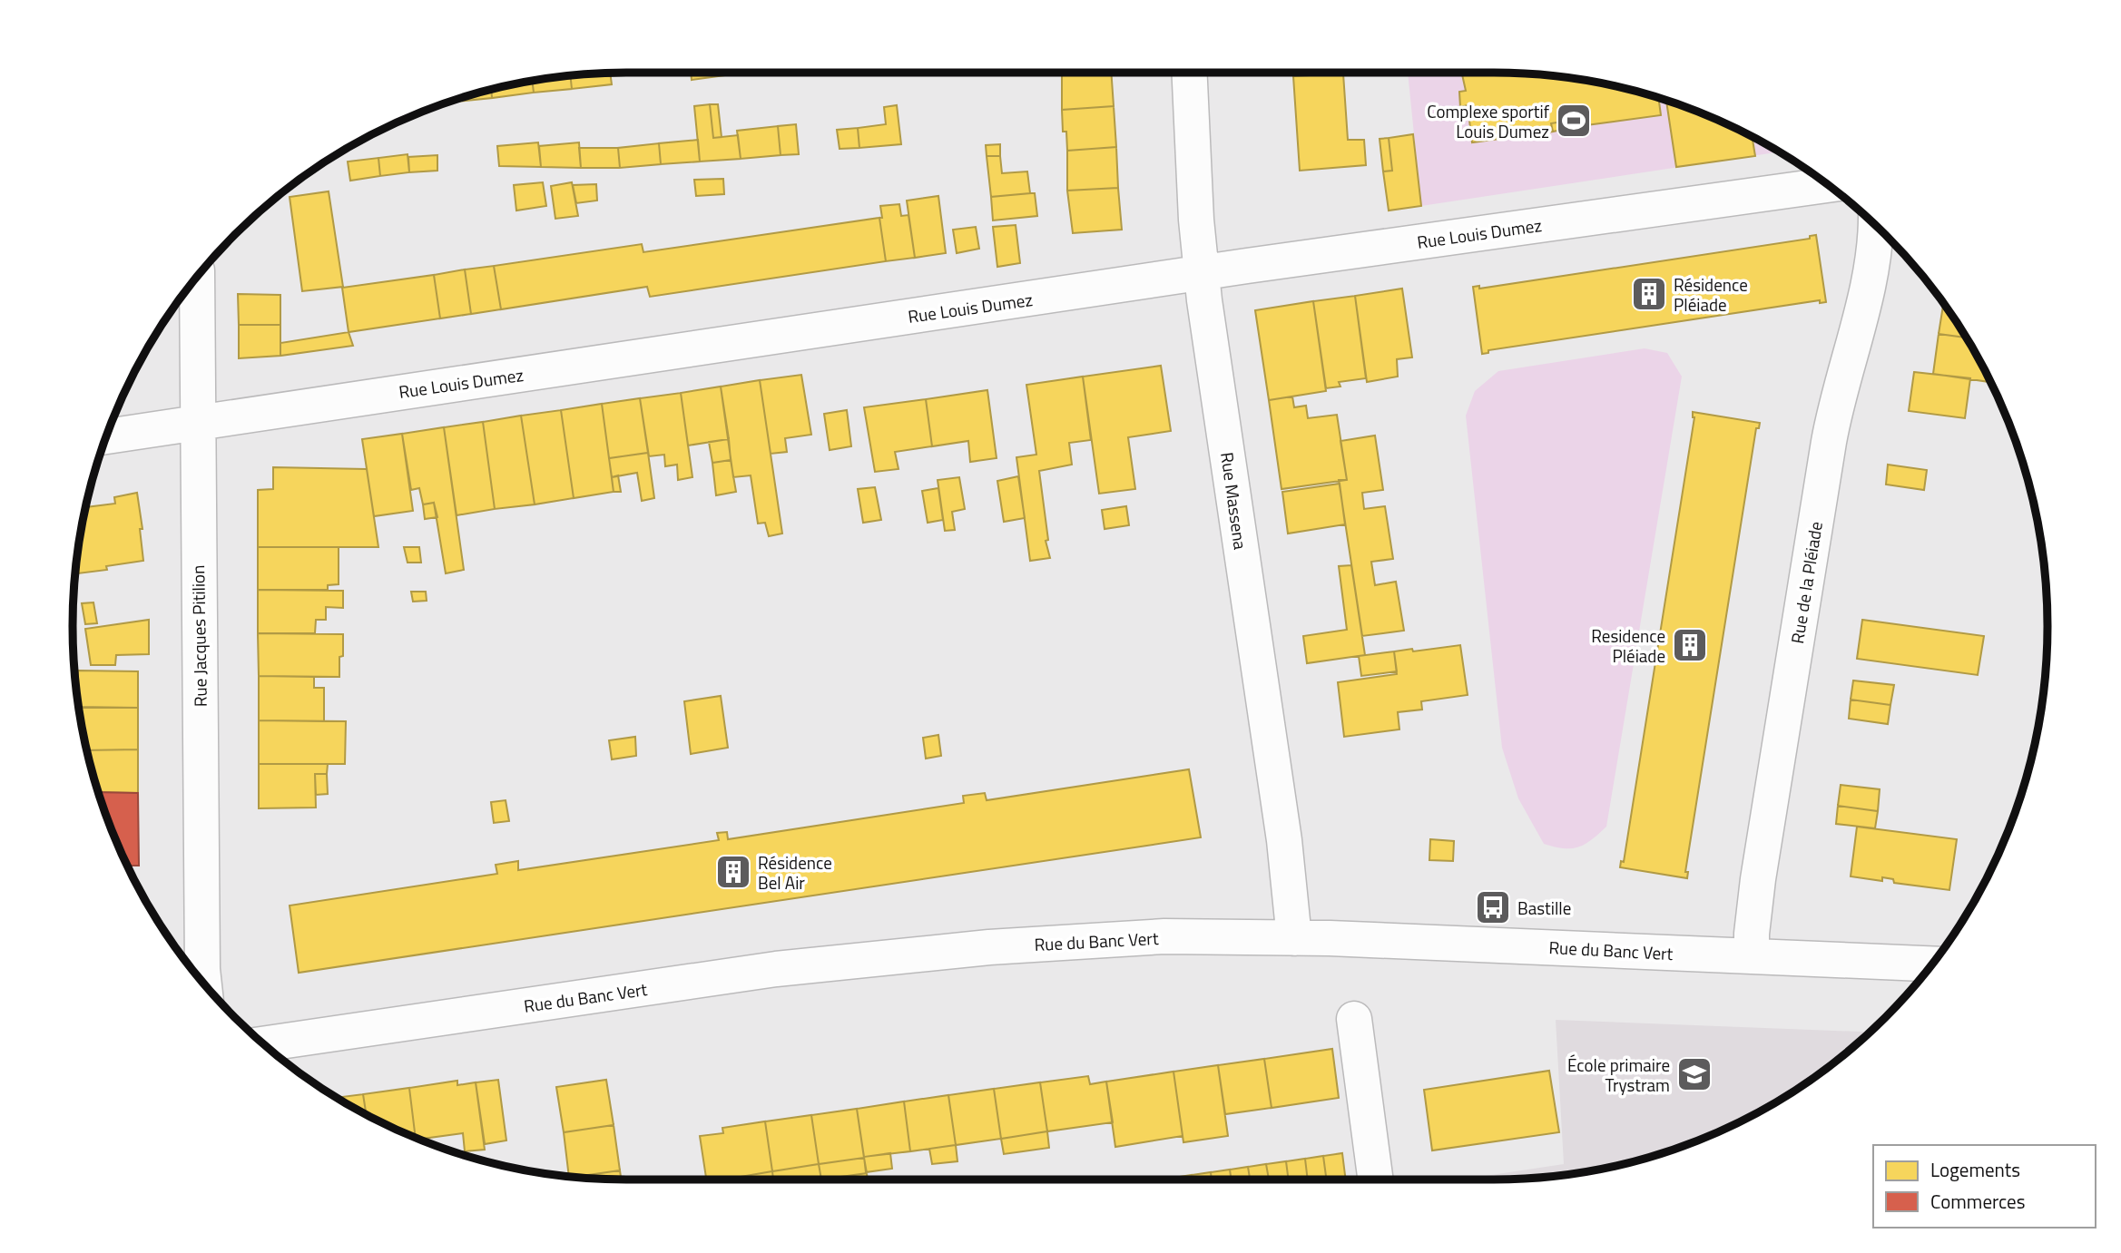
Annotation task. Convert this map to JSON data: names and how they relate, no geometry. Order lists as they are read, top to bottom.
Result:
{
  "streets": {
    "street": [
      "Rue Louis Dumez",
      "Rue Massena",
      "Rue de la Pléiade",
      "Rue Jacques Pitilion",
      "Rue du Banc Vert"
    ]
  },
  "crossings": [
    ["Rue Louis Dumez", "Rue Massena"],
    ["Rue Louis Dumez", "Rue Jacques Pitilion"],
    ["Rue Massena", "Rue du Banc Vert"],
    ["Rue de la Pléiade", "Rue du Banc Vert"]
  ],
  "places": {
    "sports": ["Complexe sportif Louis Dumez"],
    "building": ["Résidence Pléiade", "Residence Pléiade", "Résidence Bel Air"],
    "bus stop": ["Bastille"],
    "school or university": ["École primaire Trystram"]
  },
  "legend": ["Logements", "Commerces"]
}
